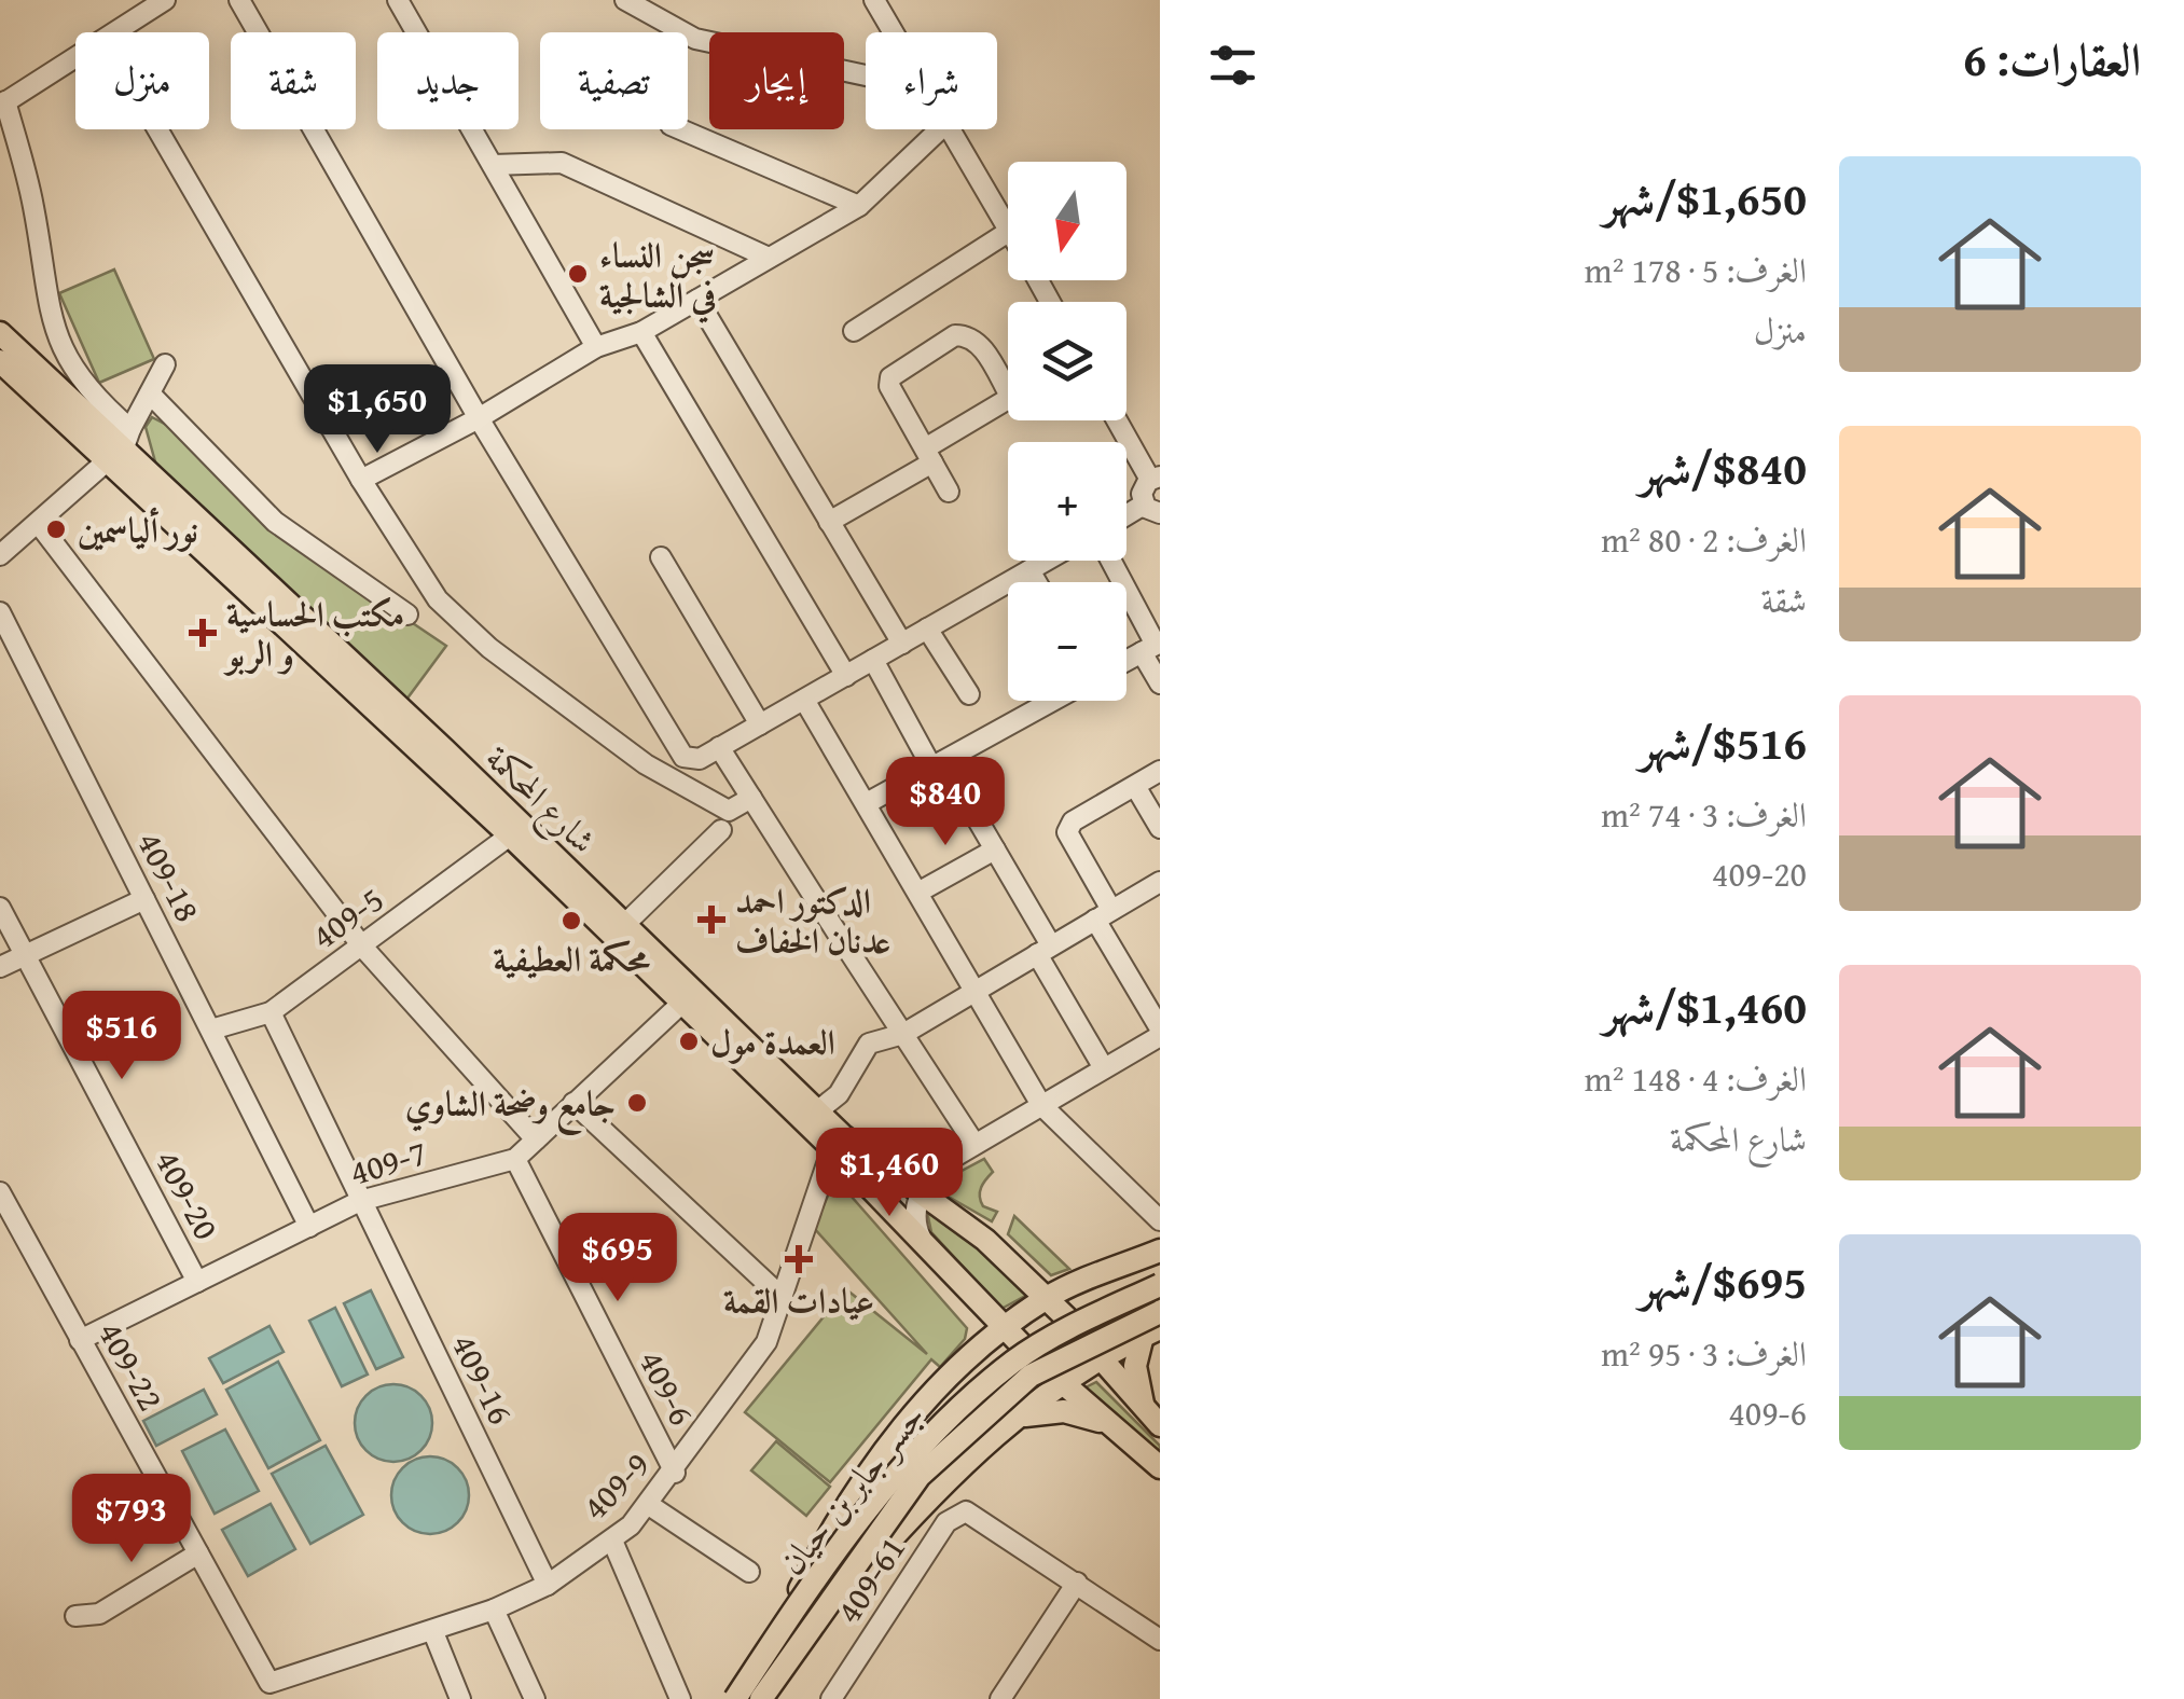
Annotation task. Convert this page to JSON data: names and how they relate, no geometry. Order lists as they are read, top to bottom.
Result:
{
  "streets": {
    "main road": ["شارع المحكمة", "جسر جابر بن حيان"],
    "street": [
      "409-18",
      "409-5",
      "409-7",
      "409-20",
      "409-22",
      "409-16",
      "409-6",
      "409-9",
      "409-61"
    ]
  },
  "crossings": [
    ["شارع المحكمة", "409-5"],
    ["شارع المحكمة", "409-9"],
    ["409-18", "409-5"],
    ["409-18", "409-7"],
    ["409-5", "409-16"],
    ["409-7", "409-20"],
    ["409-7", "409-22"],
    ["409-7", "409-16"],
    ["409-7", "409-6"],
    ["409-22", "409-9"],
    ["409-16", "409-9"],
    ["409-6", "409-9"]
  ],
  "places": {
    "other": [
      "سجن النساء في الشالجية",
      "نور ألياسمين",
      "محكمة العطيفية",
      "العمدة مول",
      "جامع وضحة الشاوي"
    ],
    "health": ["مكتب الحساسية و الربو", "الدكتور احمد عدنان الخفاف", "عيادات القمة"]
  },
  "north": "bottom",
  "page": {
    "heading": "العقارات: 6",
    "chip": [
      "شراء",
      "إيجار",
      "تصفية",
      "جديد",
      "شقة",
      "منزل"
    ],
    "list": [
      {
        "name": "$1,650/شهر",
        "note": "الغرف: 5 · 178 m² · منزل"
      },
      {
        "name": "$840/شهر",
        "note": "الغرف: 2 · 80 m² · شقة"
      },
      {
        "name": "$516/شهر",
        "note": "الغرف: 3 · 74 m² · 409-20"
      },
      {
        "name": "$1,460/شهر",
        "note": "الغرف: 4 · 148 m² · شارع المحكمة"
      },
      {
        "name": "$695/شهر",
        "note": "الغرف: 3 · 95 m² · 409-6"
      }
    ],
    "map_buttons": ["+", "−"],
    "price": [
      "$1,650",
      "$840",
      "$516",
      "$1,460",
      "$695",
      "$793"
    ]
  }
}
